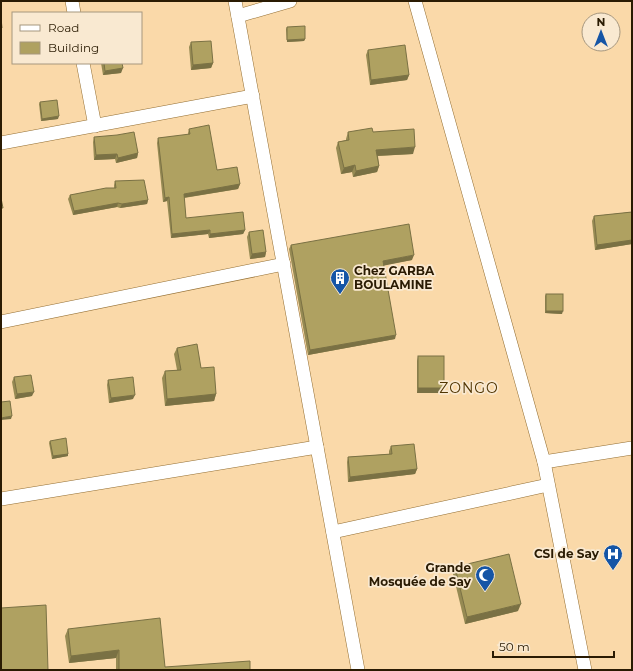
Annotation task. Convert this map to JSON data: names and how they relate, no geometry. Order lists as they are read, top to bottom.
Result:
{
  "districts": ["ZONGO"],
  "places": {
    "building": ["Chez GARBA BOULAMINE"],
    "hospital": ["CSI de Say"],
    "mosque": ["Grande Mosquée de Say"]
  },
  "legend": ["Road", "Building"],
  "scale_bar": "50 m",
  "north": "top"
}
